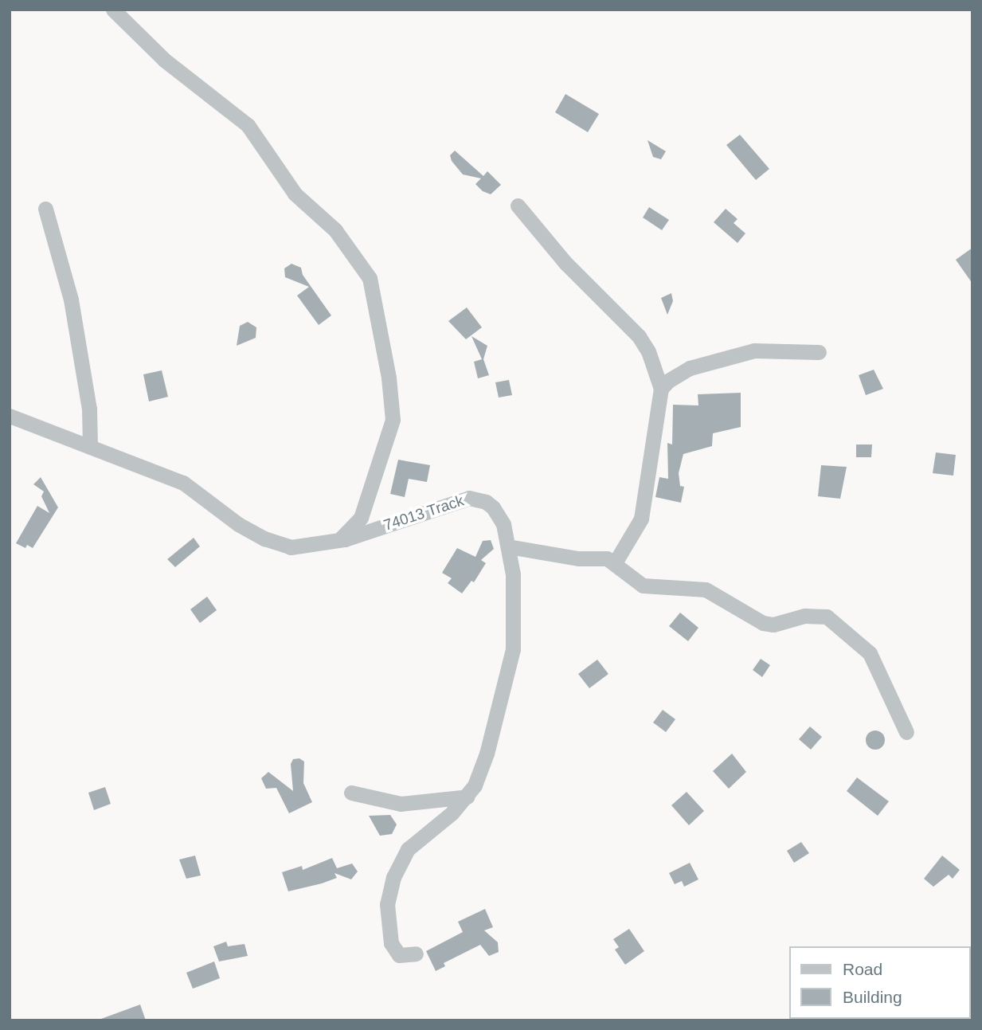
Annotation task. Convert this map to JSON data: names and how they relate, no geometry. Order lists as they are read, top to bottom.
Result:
{
  "streets": {
    "street": ["74013 Track"]
  },
  "legend": ["Road", "Building"]
}
